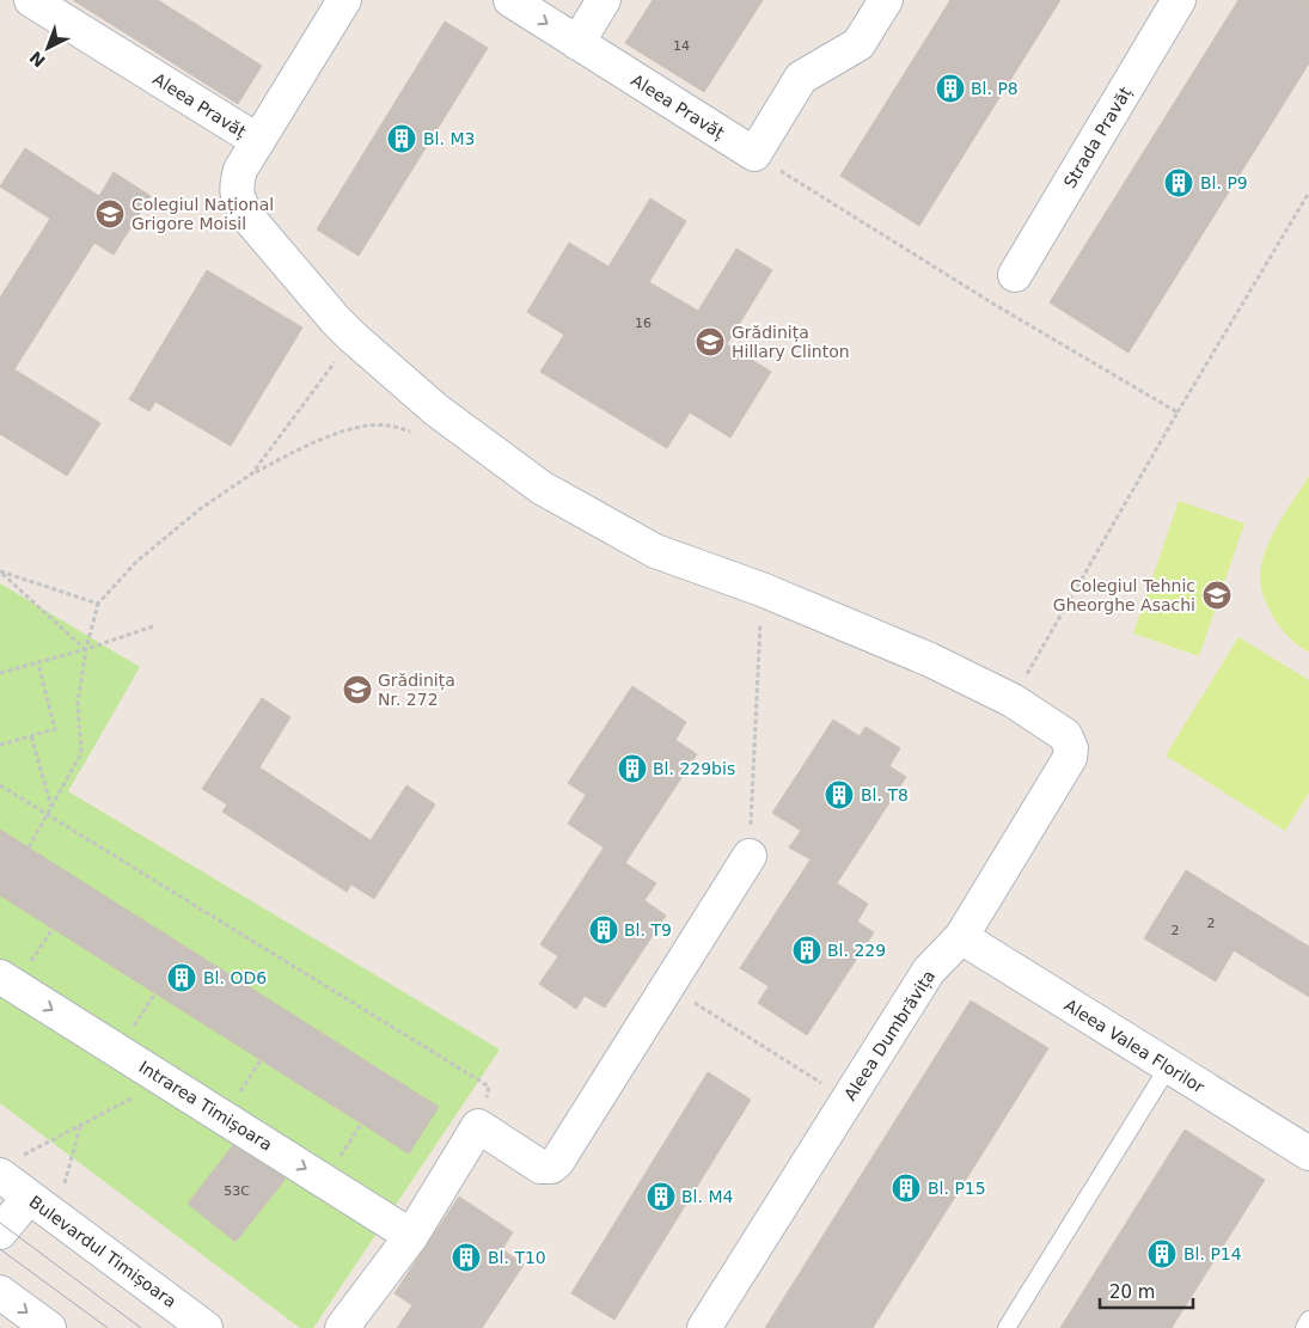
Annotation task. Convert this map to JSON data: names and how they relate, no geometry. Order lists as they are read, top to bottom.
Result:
{
  "streets": {
    "street": [
      "Aleea Pravăț",
      "Strada Pravăț",
      "Aleea Dumbrăvița",
      "Aleea Valea Florilor",
      "Intrarea Timișoara",
      "Bulevardul Timișoara"
    ]
  },
  "crossings": [
    ["Aleea Pravăț", "Aleea Dumbrăvița"],
    ["Aleea Dumbrăvița", "Aleea Valea Florilor"]
  ],
  "one_way": ["Intrarea Timișoara"],
  "places": {
    "building": [
      "Bl. P8",
      "Bl. M3",
      "Bl. P9",
      "Bl. 229bis",
      "Bl. T8",
      "Bl. T9",
      "Bl. 229",
      "Bl. OD6",
      "Bl. P15",
      "Bl. M4",
      "Bl. P14",
      "Bl. T10"
    ],
    "school or university": [
      "Colegiul Național Grigore Moisil",
      "Grădinița Hillary Clinton",
      "Colegiul Tehnic Gheorghe Asachi",
      "Grădinița Nr. 272"
    ]
  },
  "house_numbers": [
    "14",
    "16",
    "2",
    "2",
    "53C"
  ],
  "scale_bar": "20 m",
  "north": "bottom left"
}
